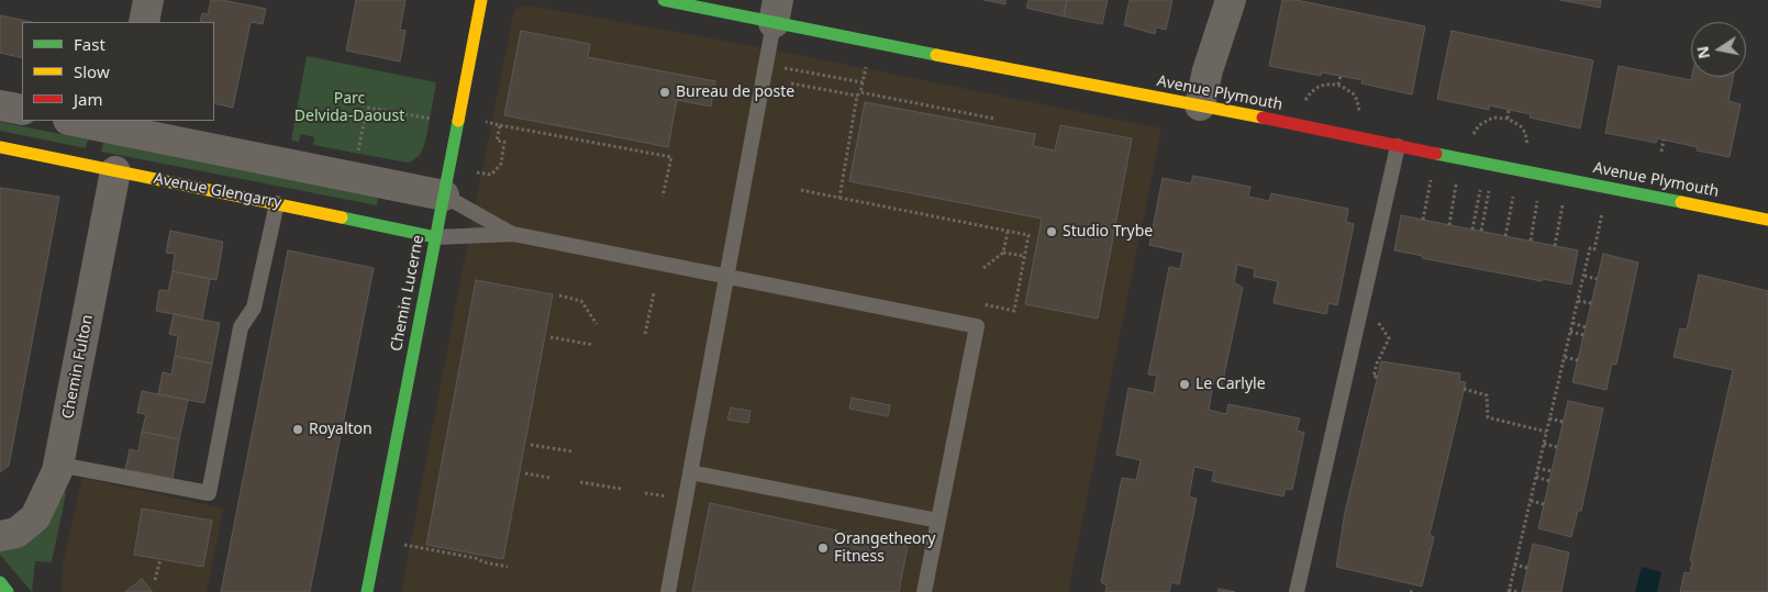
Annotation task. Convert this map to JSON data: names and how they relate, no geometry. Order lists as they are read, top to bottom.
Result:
{
  "streets": {
    "street": [
      "Avenue Plymouth",
      "Avenue Glengarry",
      "Chemin Lucerne",
      "Chemin Fulton"
    ]
  },
  "crossings": [
    ["Avenue Glengarry", "Chemin Lucerne"],
    ["Avenue Glengarry", "Chemin Fulton"]
  ],
  "parks": ["Parc Delvida-Daoust"],
  "places": [
    "Bureau de poste",
    "Studio Trybe",
    "Le Carlyle",
    "Royalton",
    "Orangetheory Fitness"
  ],
  "legend": ["Fast", "Slow", "Jam"],
  "north": "left"
}
